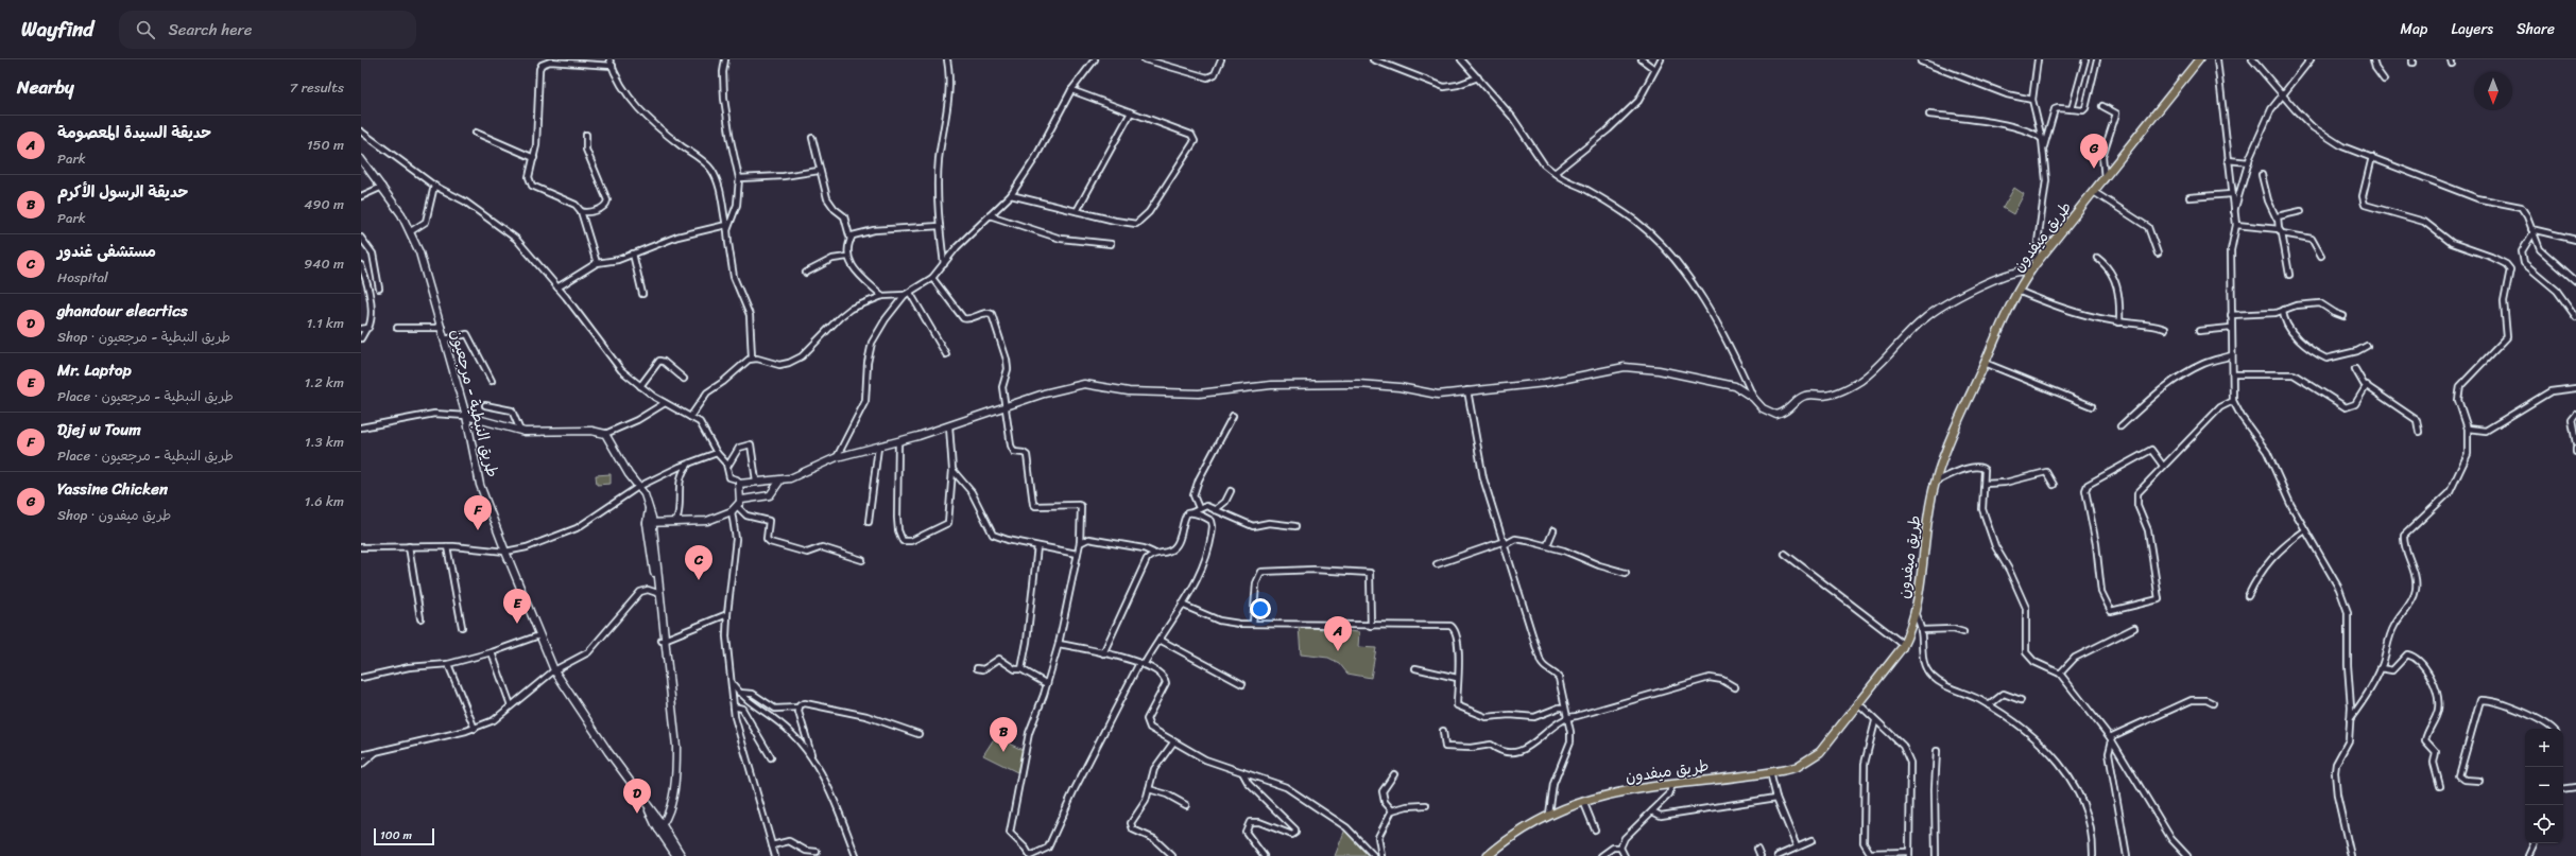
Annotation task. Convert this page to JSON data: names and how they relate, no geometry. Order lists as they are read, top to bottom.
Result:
{
  "streets": {
    "main road": ["طريق ميفدون"],
    "street": ["طريق النبطية - مرجعيون"]
  },
  "scale_bar": "100 m",
  "north": "bottom",
  "page": {
    "header": "Wayfind",
    "search": "Search here",
    "nav": ["Map", "Layers", "Share"],
    "heading": ["Nearby", "7 results"],
    "list": [
      {
        "mark": "A",
        "name": "حديقة السيدة المعصومة",
        "note": "Park",
        "value": "150 m"
      },
      {
        "mark": "B",
        "name": "حديقة الرسول الأكرم",
        "note": "Park",
        "value": "490 m"
      },
      {
        "mark": "C",
        "name": "مستشفى غندور",
        "note": "Hospital",
        "value": "940 m"
      },
      {
        "mark": "D",
        "name": "ghandour elecrtics",
        "note": "Shop · طريق النبطية - مرجعيون",
        "value": "1.1 km"
      },
      {
        "mark": "E",
        "name": "Mr. Laptop",
        "note": "Place · طريق النبطية - مرجعيون",
        "value": "1.2 km"
      },
      {
        "mark": "F",
        "name": "Djej w Toum",
        "note": "Place · طريق النبطية - مرجعيون",
        "value": "1.3 km"
      },
      {
        "mark": "G",
        "name": "Yassine Chicken",
        "note": "Shop · طريق ميفدون",
        "value": "1.6 km"
      }
    ],
    "pins": [
      "G",
      "F",
      "C",
      "E",
      "A",
      "B",
      "D"
    ],
    "map_buttons": ["+", "−"],
    "scale": "100 m"
  }
}
